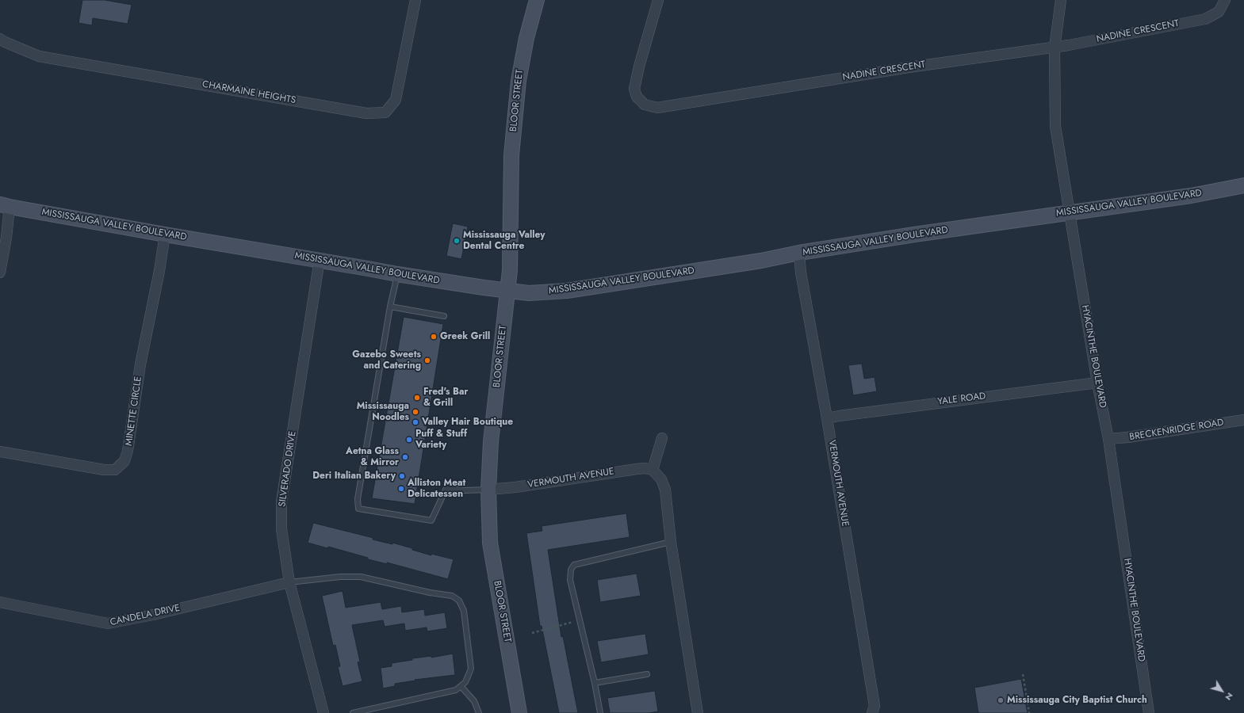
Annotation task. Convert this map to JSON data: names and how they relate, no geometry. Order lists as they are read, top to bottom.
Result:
{
  "streets": {
    "street": [
      "NADINE CRESCENT",
      "CHARMAINE HEIGHTS",
      "BLOOR STREET",
      "MISSISSAUGA VALLEY BOULEVARD",
      "HYACINTHE BOULEVARD",
      "YALE ROAD",
      "MINETTE CIRCLE",
      "BRECKENRIDGE ROAD",
      "SILVERADO DRIVE",
      "VERMOUTH AVENUE",
      "CANDELA DRIVE"
    ]
  },
  "crossings": [
    ["NADINE CRESCENT", "HYACINTHE BOULEVARD"],
    ["BLOOR STREET", "MISSISSAUGA VALLEY BOULEVARD"],
    ["BLOOR STREET", "VERMOUTH AVENUE"],
    ["MISSISSAUGA VALLEY BOULEVARD", "HYACINTHE BOULEVARD"],
    ["MISSISSAUGA VALLEY BOULEVARD", "MINETTE CIRCLE"],
    ["MISSISSAUGA VALLEY BOULEVARD", "SILVERADO DRIVE"],
    ["MISSISSAUGA VALLEY BOULEVARD", "VERMOUTH AVENUE"],
    ["HYACINTHE BOULEVARD", "YALE ROAD"],
    ["HYACINTHE BOULEVARD", "BRECKENRIDGE ROAD"],
    ["YALE ROAD", "VERMOUTH AVENUE"],
    ["SILVERADO DRIVE", "CANDELA DRIVE"]
  ],
  "places": [
    "Mississauga Valley Dental Centre",
    "Greek Grill",
    "Gazebo Sweets and Catering",
    "Fred's Bar & Grill",
    "Mississauga Noodles",
    "Valley Hair Boutique",
    "Puff & Stuff Variety",
    "Aetna Glass & Mirror",
    "Deri Italian Bakery",
    "Alliston Meat Delicatessen",
    "Mississauga City Baptist Church"
  ],
  "north": "bottom right"
}
